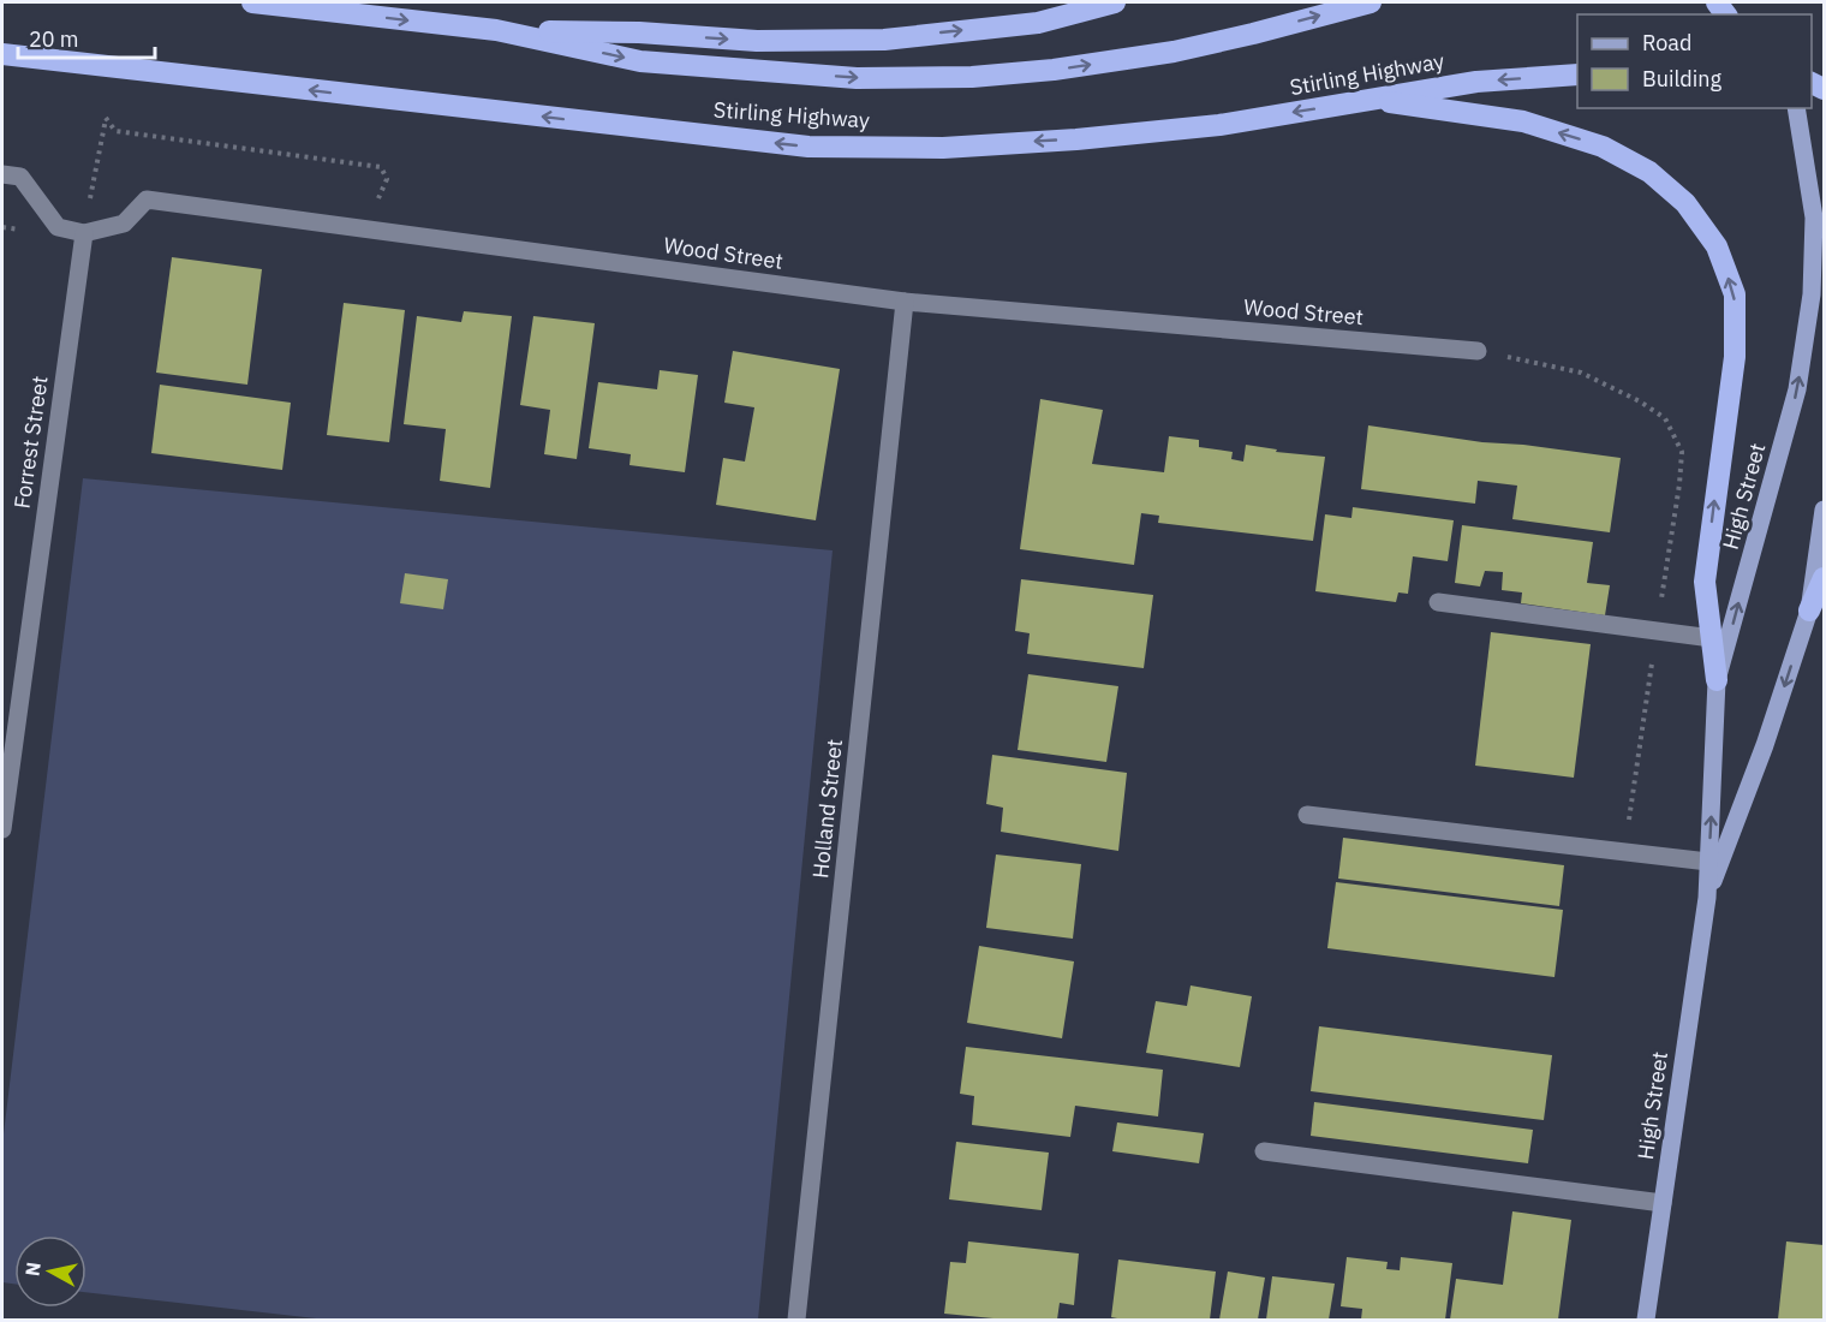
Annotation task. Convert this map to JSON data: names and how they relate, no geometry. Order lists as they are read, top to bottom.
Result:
{
  "streets": {
    "highway": ["Stirling Highway"],
    "main road": ["High Street"],
    "street": ["Wood Street", "Forrest Street", "Holland Street"]
  },
  "crossings": [
    ["Wood Street", "Forrest Street"],
    ["Wood Street", "Holland Street"]
  ],
  "legend": ["Road", "Building"],
  "scale_bar": "20 m",
  "north": "left"
}
